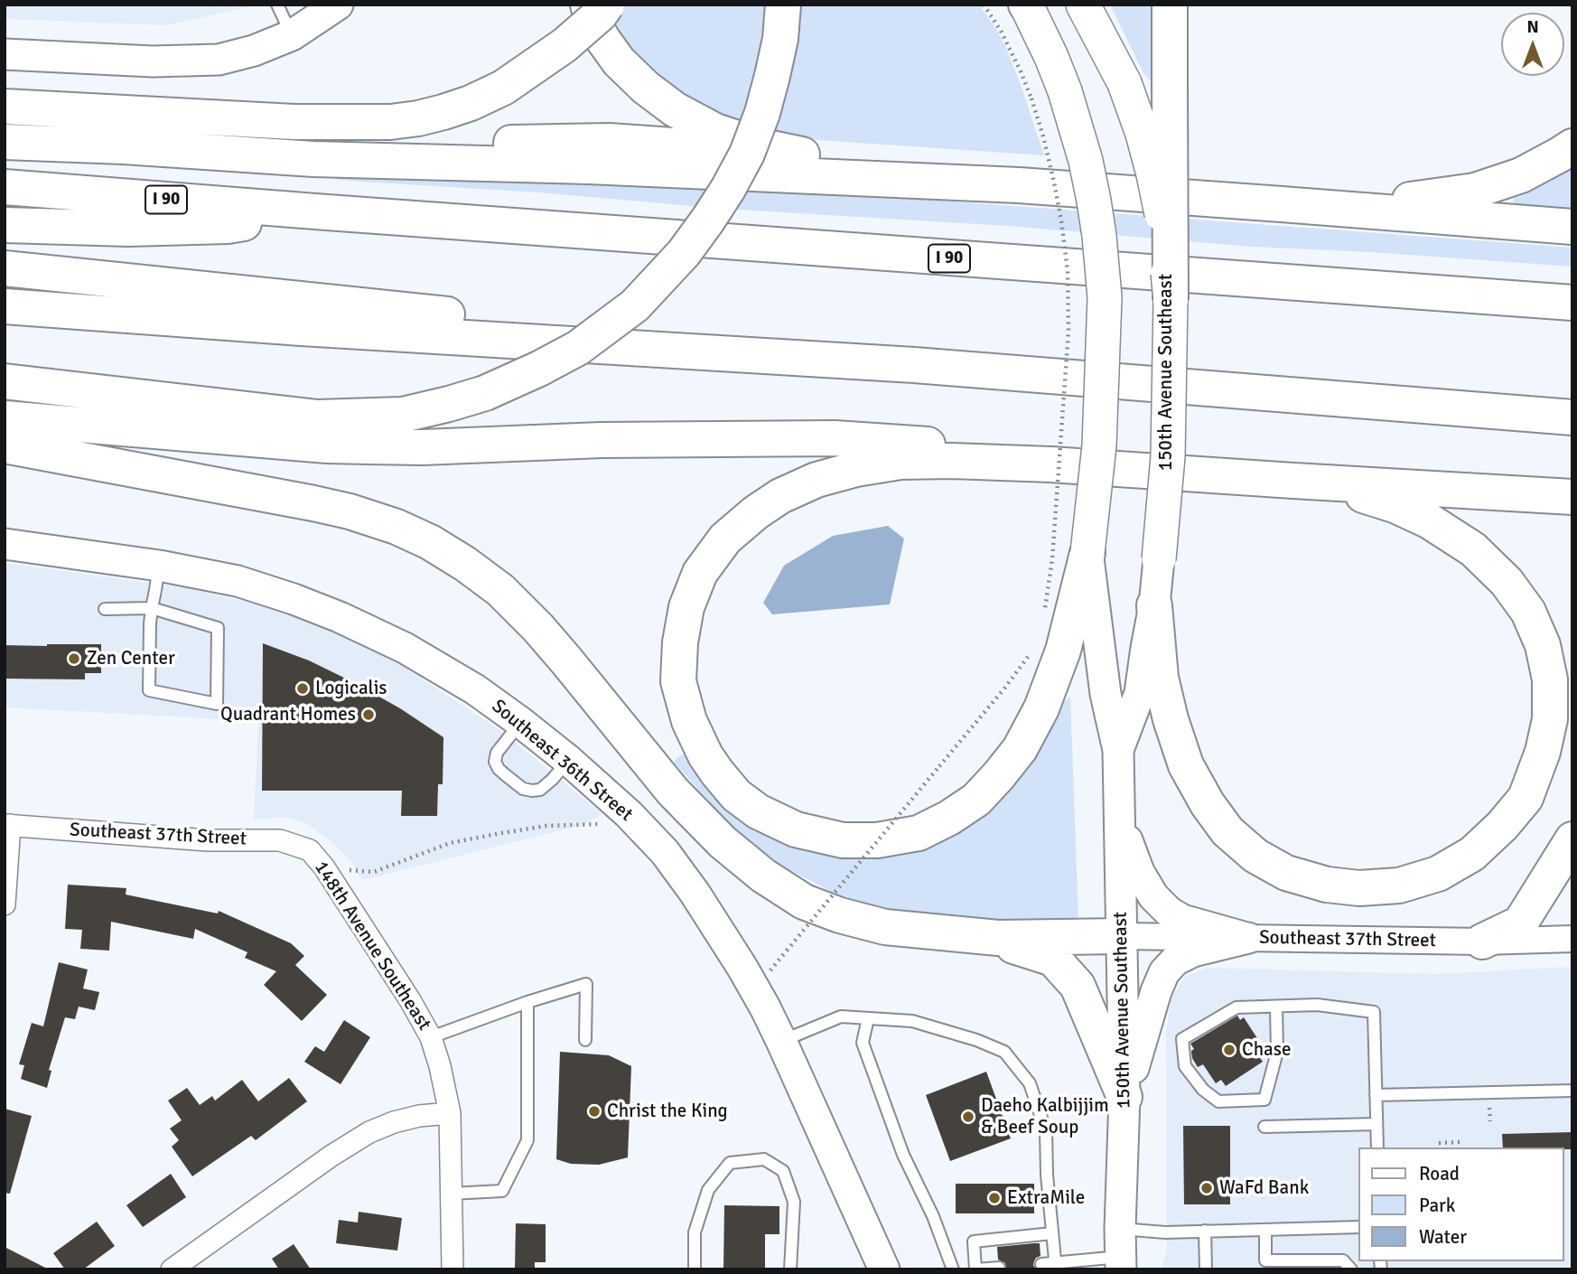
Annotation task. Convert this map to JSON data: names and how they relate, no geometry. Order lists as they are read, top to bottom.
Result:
{
  "streets": {
    "highway": ["I 90"],
    "main road": ["150th Avenue Southeast", "Southeast 36th Street"],
    "street": ["Southeast 37th Street", "148th Avenue Southeast"]
  },
  "crossings": [
    ["150th Avenue Southeast", "Southeast 37th Street"],
    ["Southeast 37th Street", "148th Avenue Southeast"]
  ],
  "places": [
    "Zen Center",
    "Logicalis",
    "Quadrant Homes",
    "Chase",
    "Christ the King",
    "Daeho Kalbijjim & Beef Soup",
    "WaFd Bank",
    "ExtraMile"
  ],
  "legend": ["Road", "Park", "Water"],
  "north": "top"
}
